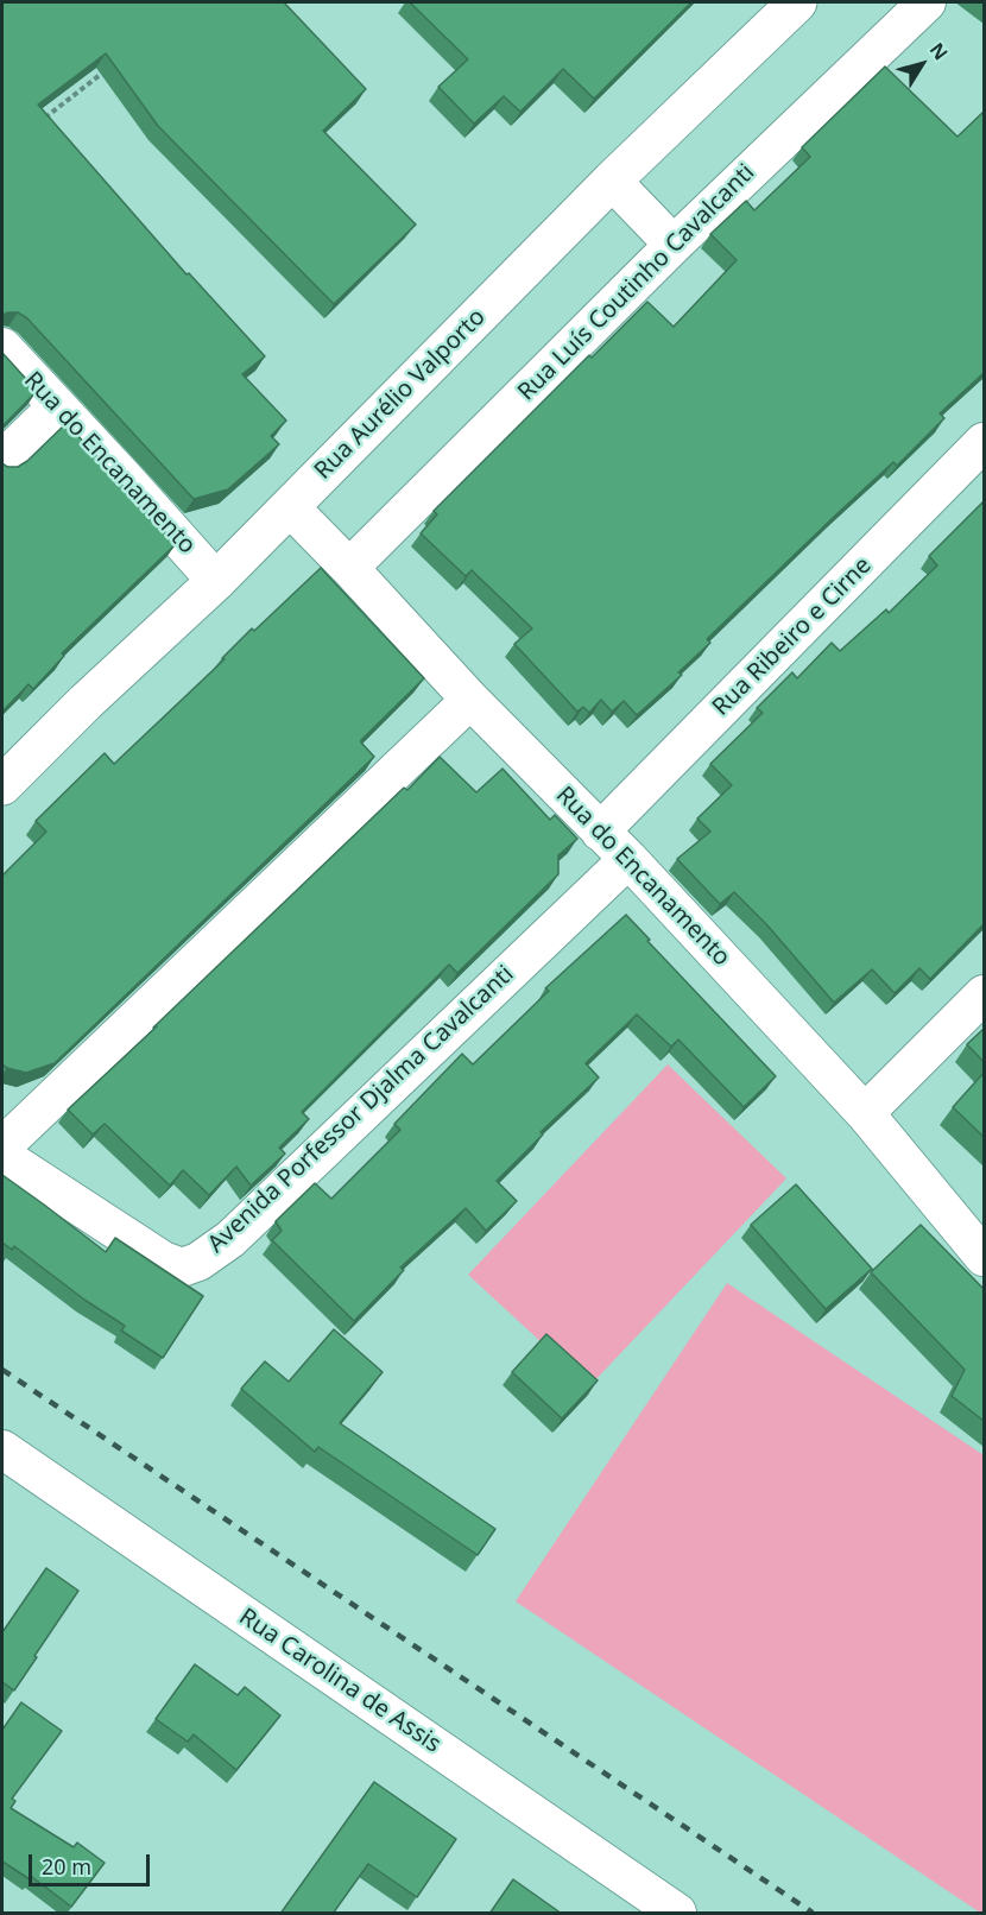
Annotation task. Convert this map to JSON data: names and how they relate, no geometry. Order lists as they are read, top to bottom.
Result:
{
  "streets": {
    "main road": ["Rua Aurélio Valporto"],
    "street": [
      "Rua Luís Coutinho Cavalcanti",
      "Rua do Encanamento",
      "Rua Ribeiro e Cirne",
      "Avenida Porfessor Djalma Cavalcanti",
      "Rua Carolina de Assis"
    ]
  },
  "crossings": [
    ["Rua Luís Coutinho Cavalcanti", "Rua do Encanamento"],
    ["Rua Aurélio Valporto", "Rua do Encanamento"],
    ["Rua do Encanamento", "Rua Ribeiro e Cirne"],
    ["Rua do Encanamento", "Avenida Porfessor Djalma Cavalcanti"]
  ],
  "scale_bar": "20 m",
  "north": "top right"
}
